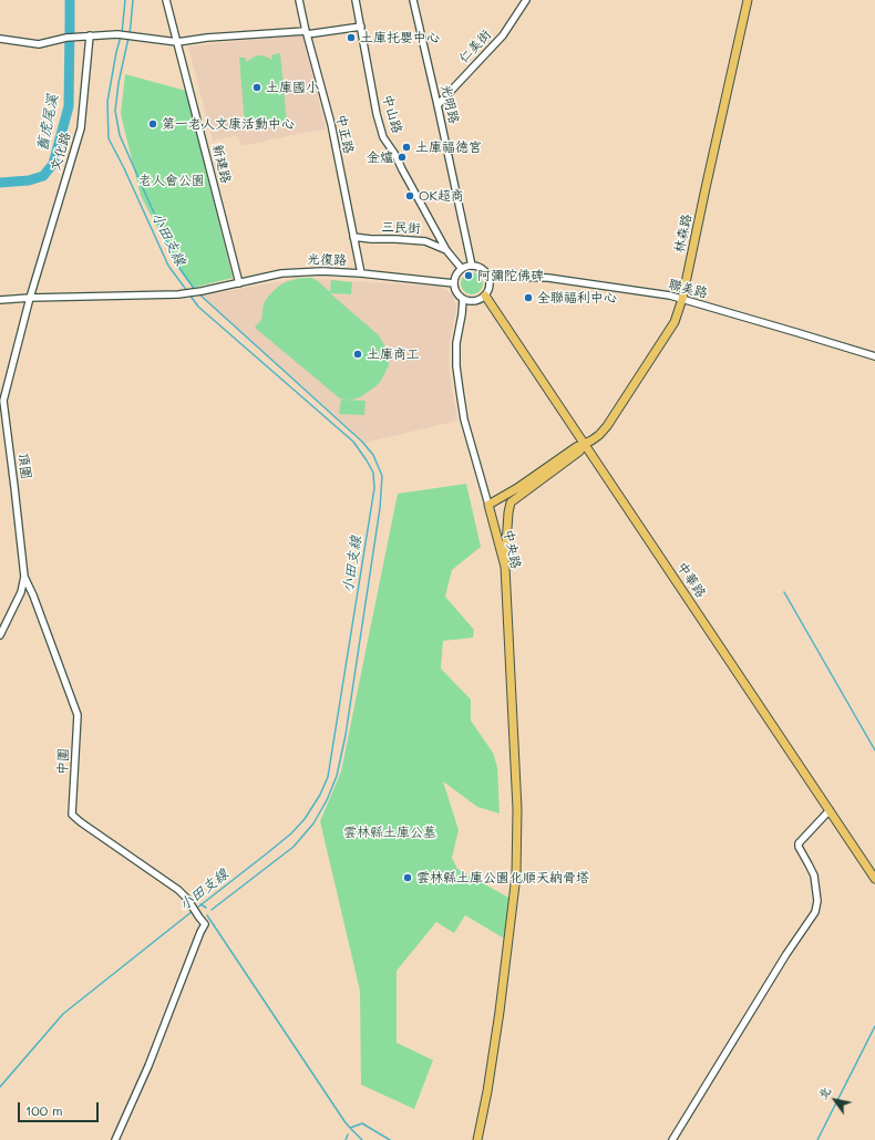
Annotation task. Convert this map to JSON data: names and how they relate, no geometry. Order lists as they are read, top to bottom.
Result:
{
  "streets": {
    "main road": ["林森路", "中央路", "中華路"],
    "street": [
      "仁美街",
      "光明路",
      "中山路",
      "中正路",
      "文化路",
      "新建路",
      "三民街",
      "光復路",
      "聯美路",
      "頂圍",
      "中圍"
    ]
  },
  "crossings": [
    ["仁美街", "光明路"],
    ["光明路", "中山路"],
    ["光明路", "光復路"],
    ["光明路", "聯美路"],
    ["光明路", "中央路"],
    ["光明路", "中華路"],
    ["中山路", "三民街"],
    ["中山路", "光復路"],
    ["中山路", "聯美路"],
    ["中山路", "中央路"],
    ["中山路", "中華路"],
    ["中正路", "三民街"],
    ["中正路", "光復路"],
    ["文化路", "光復路"],
    ["文化路", "頂圍"],
    ["新建路", "光復路"],
    ["林森路", "聯美路"],
    ["林森路", "中央路"],
    ["林森路", "中華路"],
    ["光復路", "聯美路"],
    ["光復路", "頂圍"],
    ["光復路", "中央路"],
    ["光復路", "中華路"],
    ["聯美路", "中央路"],
    ["聯美路", "中華路"],
    ["頂圍", "中圍"],
    ["中央路", "中華路"]
  ],
  "water": ["舊虎尾溪", "小田支線"],
  "parks": ["老人會公園", "雲林縣土庫公墓"],
  "places": [
    "土庫托嬰中心",
    "土庫國小",
    "第一老人文康活動中心",
    "土庫福德宮",
    "金爐",
    "OK超商",
    "阿彌陀佛碑",
    "全聯福利中心",
    "土庫商工",
    "雲林縣土庫公園化順天納骨塔"
  ],
  "scale_bar": "100 m",
  "north": "top left"
}
